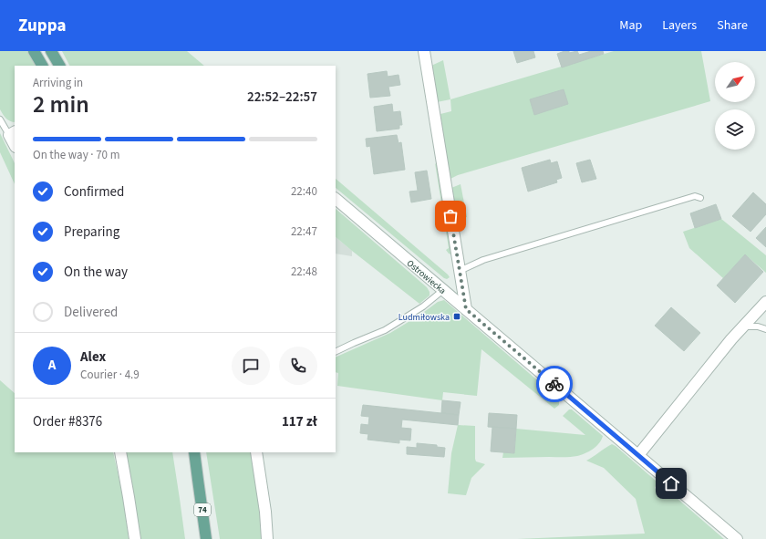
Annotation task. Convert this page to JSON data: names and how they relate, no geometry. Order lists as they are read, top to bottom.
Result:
{
  "streets": {
    "main road": ["74"],
    "street": ["Ostrowiecka"]
  },
  "places": {
    "transit": ["Ludmiłowska"]
  },
  "north": "top right",
  "page": {
    "header": "Zuppa",
    "nav": ["Map", "Layers", "Share"],
    "heading": ["2 min", "Arriving in", "22:52–22:57"],
    "panel": [
      "Alex",
      "Courier · 4.9",
      "Order #8376",
      "117 zł"
    ],
    "bar": "On the way · 70 m",
    "list": [
      ["Confirmed", "22:40"],
      ["Preparing", "22:47"],
      ["On the way", "22:48"],
      "Delivered"
    ],
    "round": "A"
  }
}
